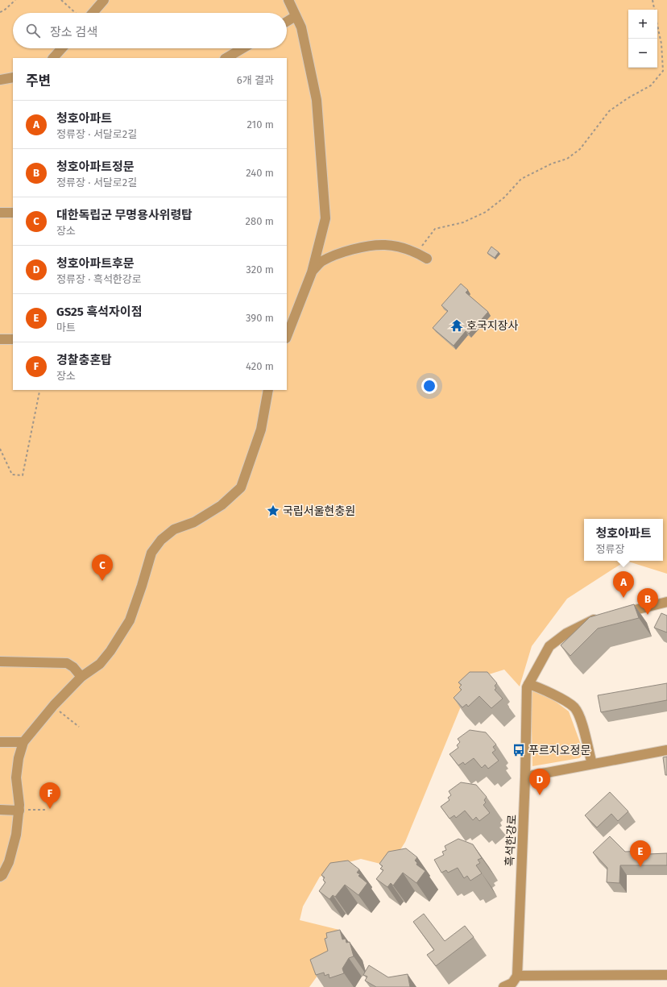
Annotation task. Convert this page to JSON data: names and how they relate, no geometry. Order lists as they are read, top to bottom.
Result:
{
  "streets": {
    "street": ["흑석한강로"]
  },
  "places": {
    "temple": ["호국지장사"],
    "place": ["국립서울현충원"],
    "bus stop": ["푸르지오정문"]
  },
  "page": {
    "map_buttons": ["+", "−"],
    "search": "장소 검색",
    "heading": ["주변", "6개 결과"],
    "list": [
      {
        "mark": "A",
        "name": "청호아파트",
        "note": "정류장 · 서달로2길",
        "value": "210 m"
      },
      {
        "mark": "B",
        "name": "청호아파트정문",
        "note": "정류장 · 서달로2길",
        "value": "240 m"
      },
      {
        "mark": "C",
        "name": "대한독립군 무명용사위령탑",
        "note": "장소",
        "value": "280 m"
      },
      {
        "mark": "D",
        "name": "청호아파트후문",
        "note": "정류장 · 흑석한강로",
        "value": "320 m"
      },
      {
        "mark": "E",
        "name": "GS25 흑석자이점",
        "note": "마트",
        "value": "390 m"
      },
      {
        "mark": "F",
        "name": "경찰충혼탑",
        "note": "장소",
        "value": "420 m"
      }
    ],
    "popup": ["청호아파트", "정류장"],
    "pins": [
      "C",
      "A",
      "B",
      "D",
      "F",
      "E"
    ]
  }
}
